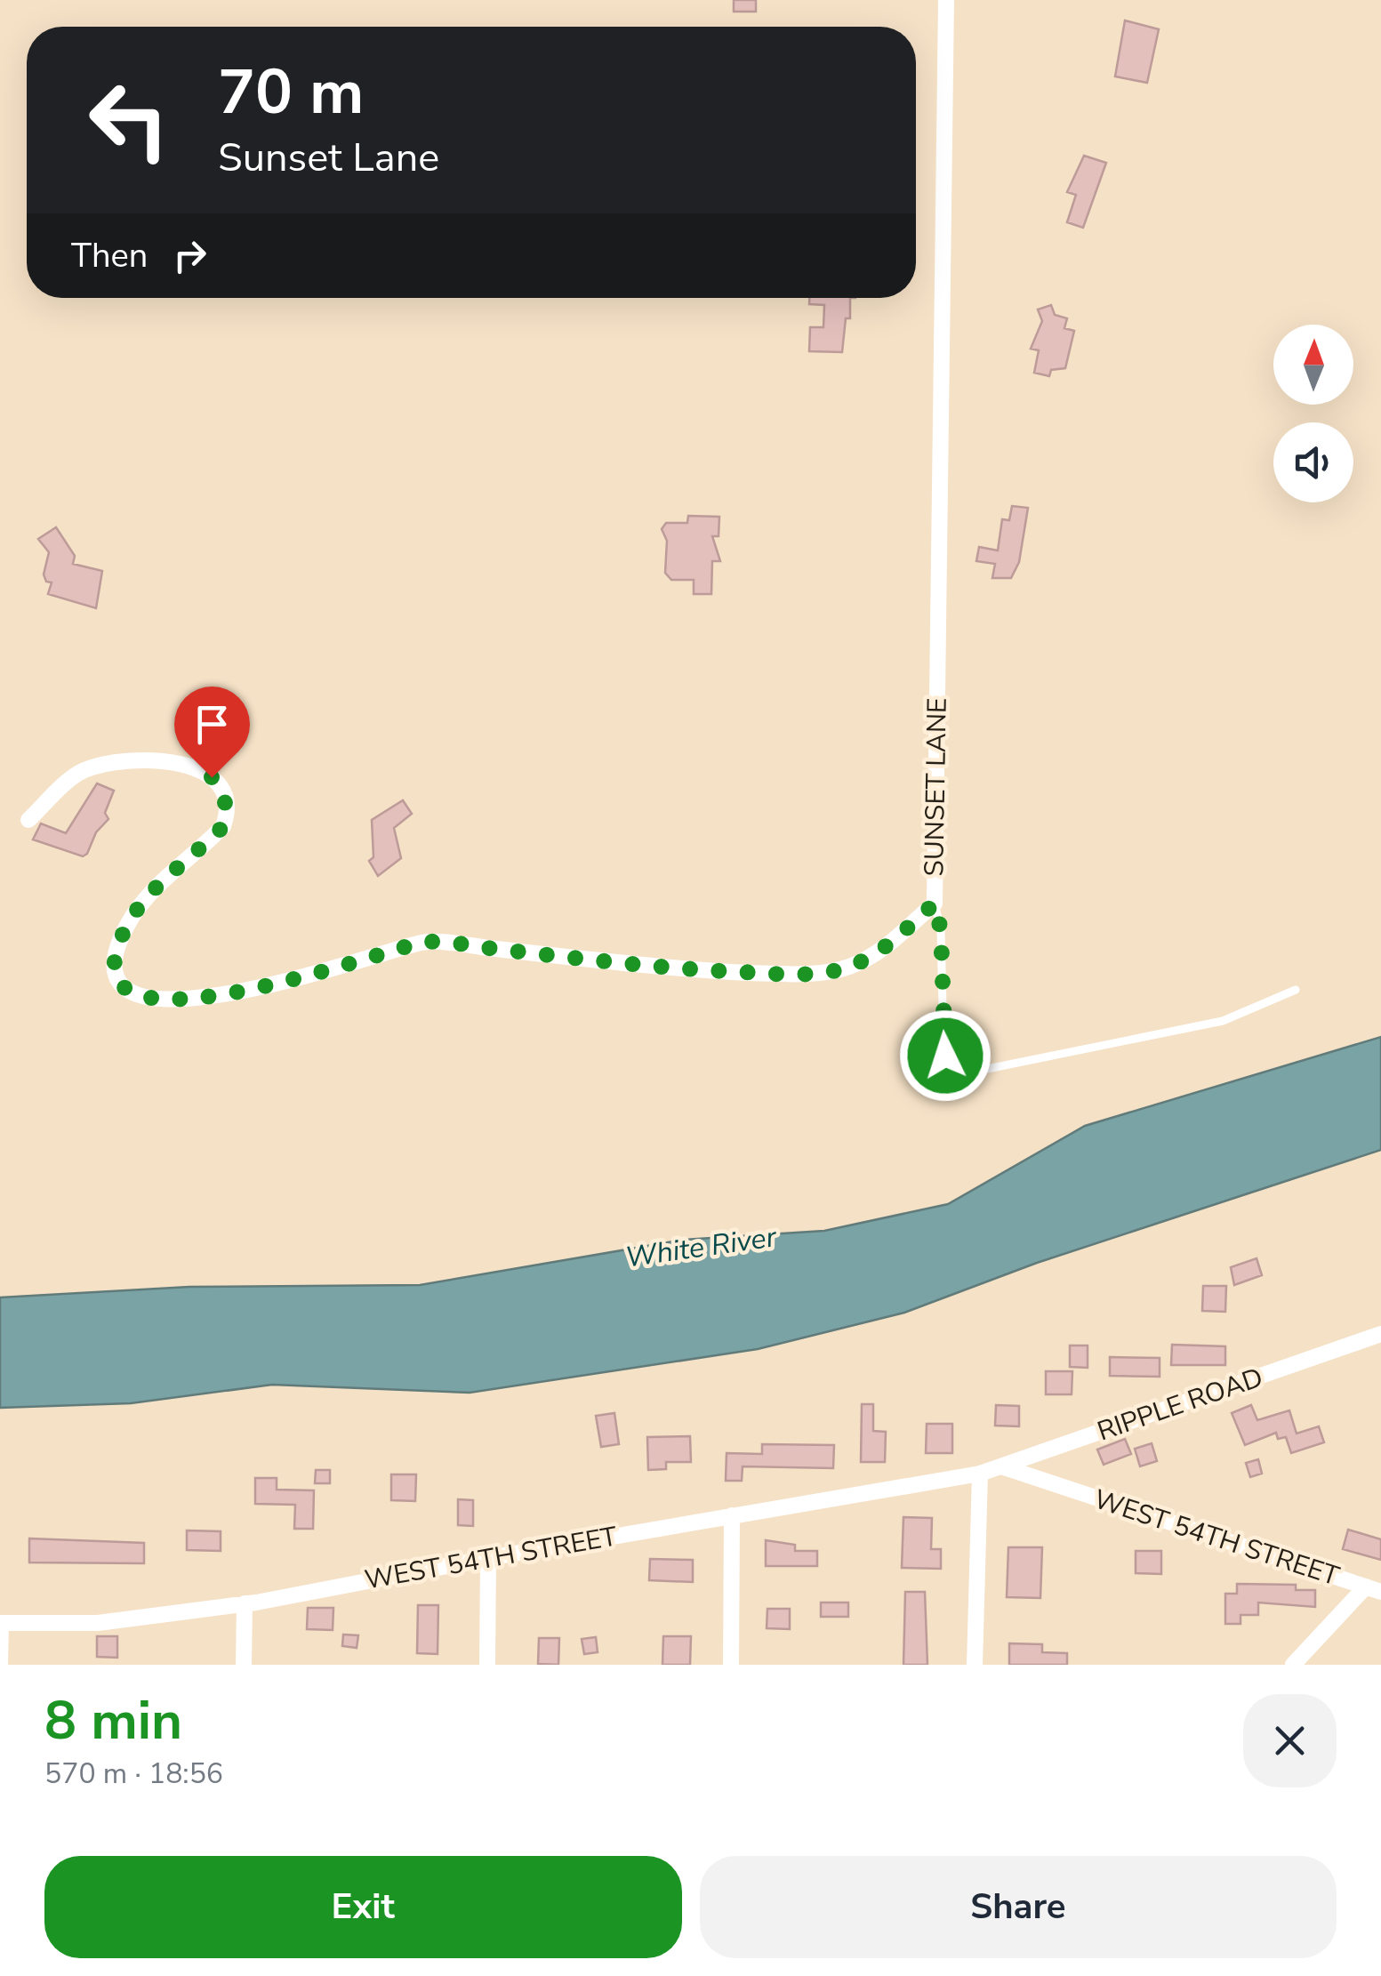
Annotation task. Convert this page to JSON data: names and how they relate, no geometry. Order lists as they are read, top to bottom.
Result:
{
  "streets": {
    "street": ["SUNSET LANE", "RIPPLE ROAD", "WEST 54TH STREET"]
  },
  "crossings": [
    ["RIPPLE ROAD", "WEST 54TH STREET"]
  ],
  "water": ["White River"],
  "north": "top",
  "page": {
    "turn": ["70 m", "Sunset Lane"],
    "then": "Then",
    "heading": ["8 min", "570 m · 18:56"],
    "buttons": ["Exit", "Share"]
  }
}
